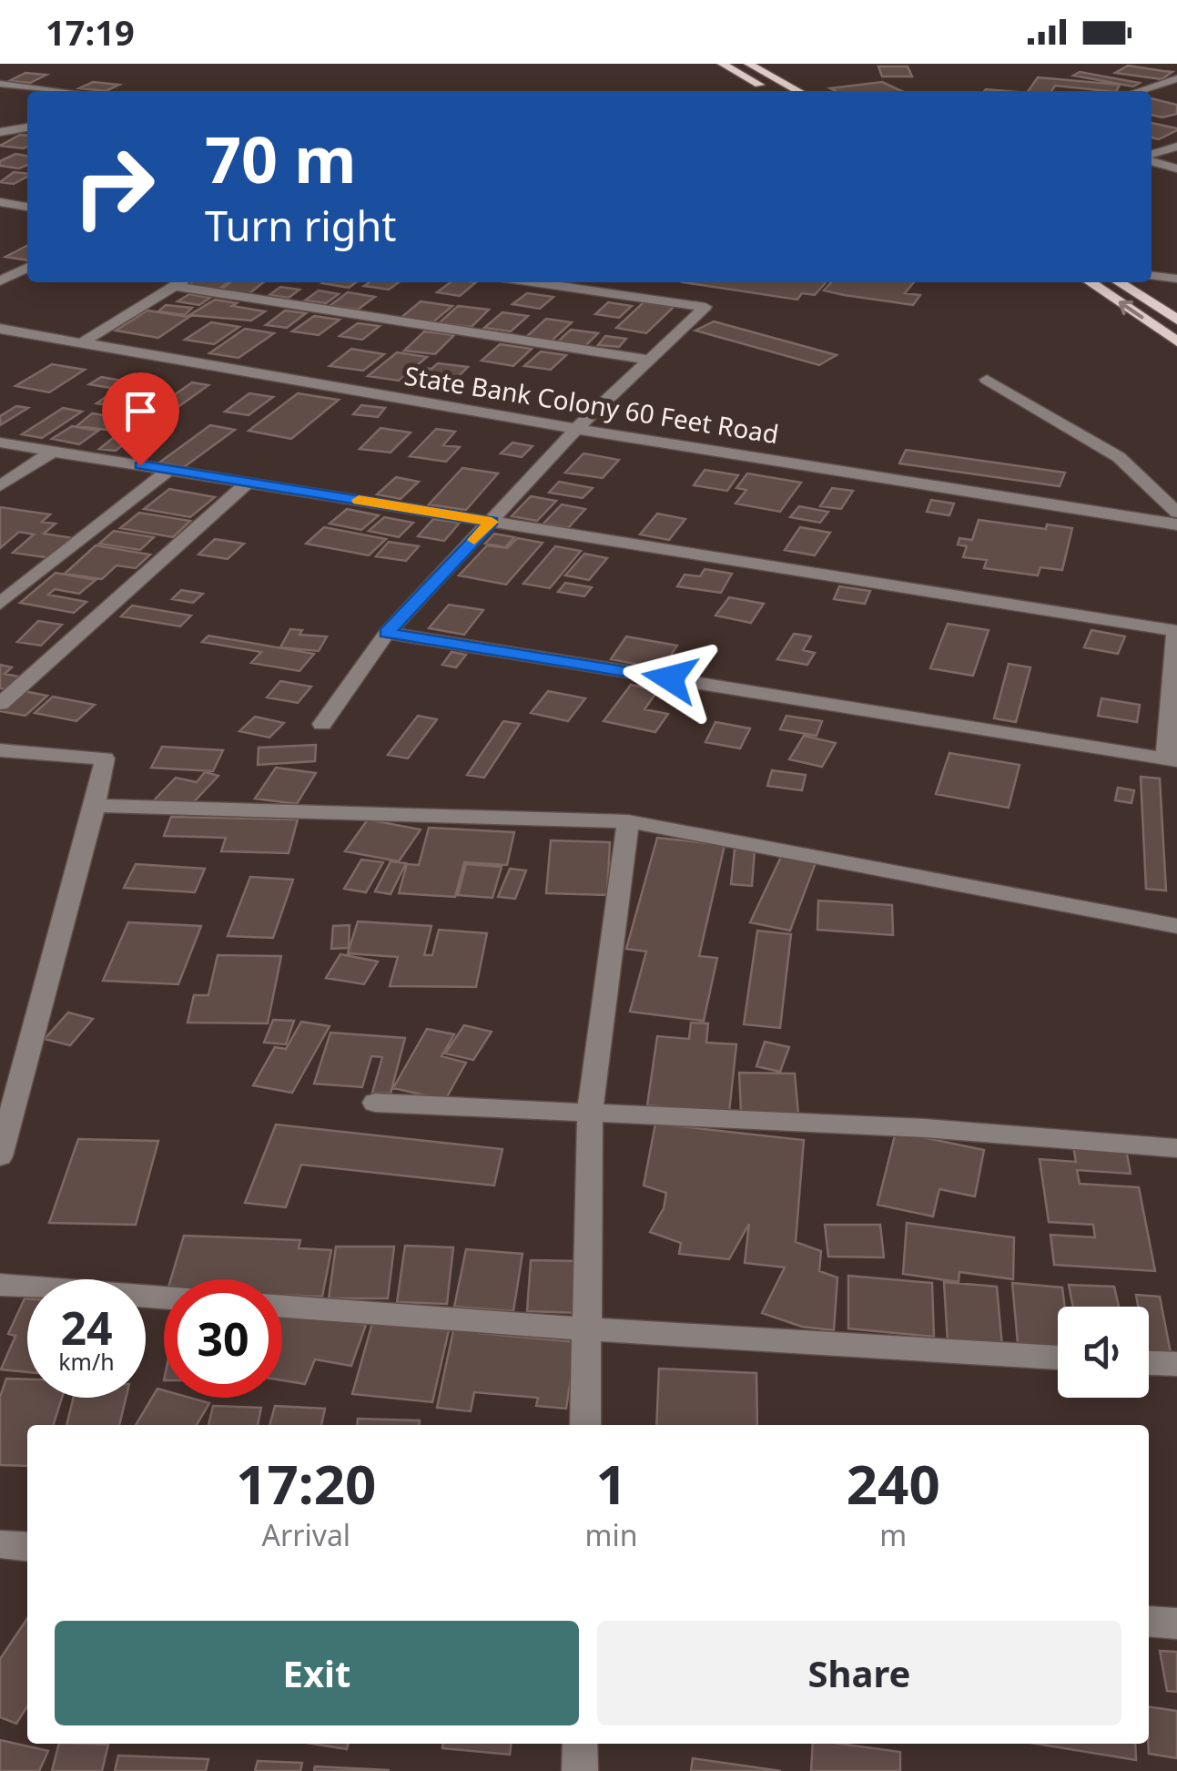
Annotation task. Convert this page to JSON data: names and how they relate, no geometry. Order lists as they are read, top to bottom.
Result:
{
  "streets": {
    "street": ["State Bank Colony 60 Feet Road"]
  },
  "page": {
    "status": "17:19",
    "turn": ["70 m", "Turn right"],
    "speed": "24 km/h",
    "limit": "30",
    "eta": [
      "17:20",
      "Arrival",
      "1",
      "min",
      "240",
      "m"
    ],
    "buttons": ["Exit", "Share"]
  }
}
